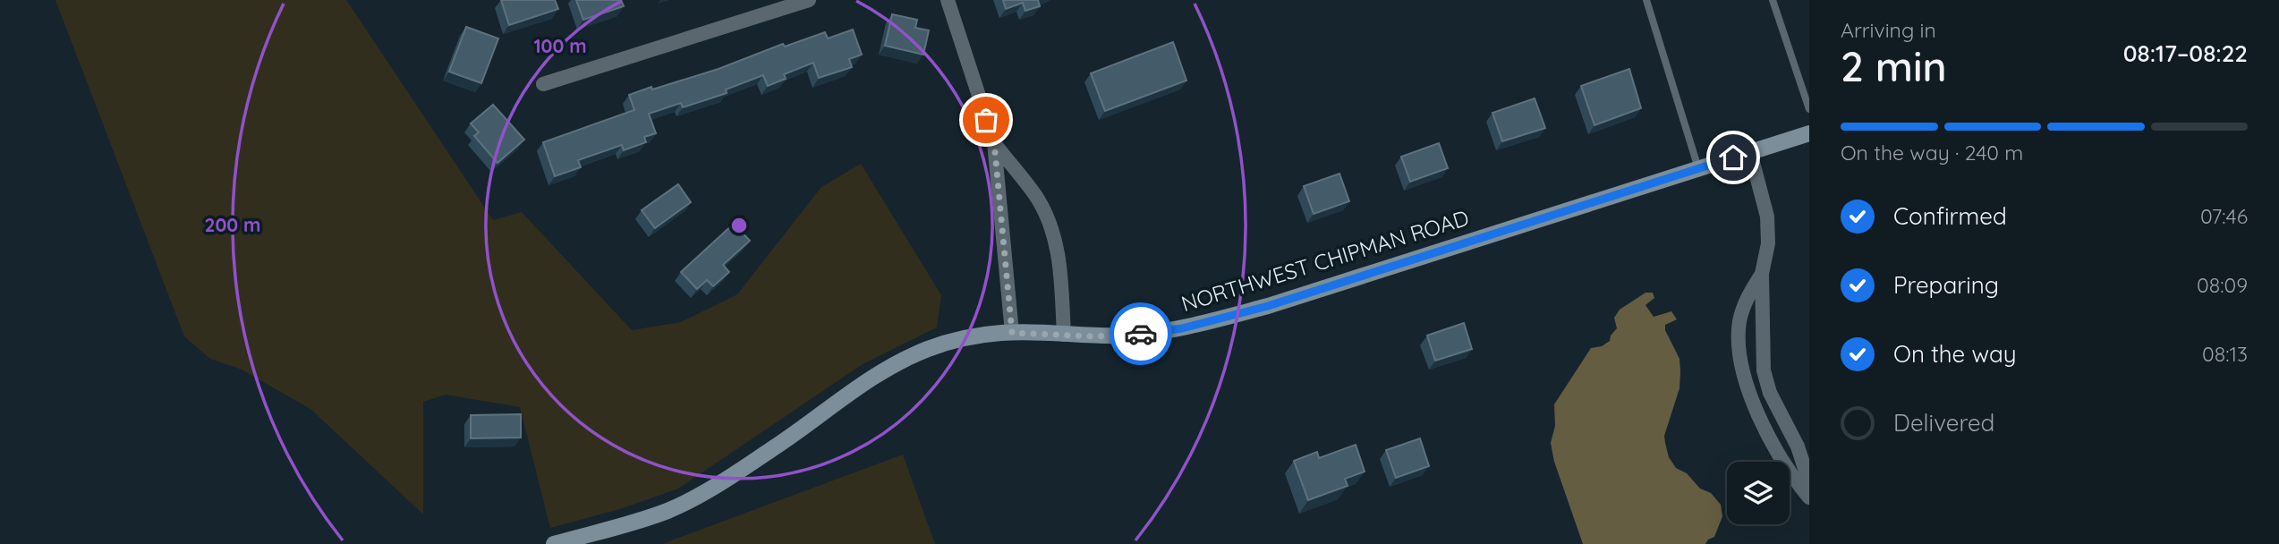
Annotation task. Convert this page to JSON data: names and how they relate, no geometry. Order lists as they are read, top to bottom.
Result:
{
  "streets": {
    "main road": ["NORTHWEST CHIPMAN ROAD"]
  },
  "page": {
    "heading": ["2 min", "Arriving in", "08:17–08:22"],
    "bar": "On the way · 240 m",
    "list": [
      ["Confirmed", "07:46"],
      ["Preparing", "08:09"],
      ["On the way", "08:13"],
      "Delivered"
    ]
  },
  "rings": ["100 m", "200 m"]
}
